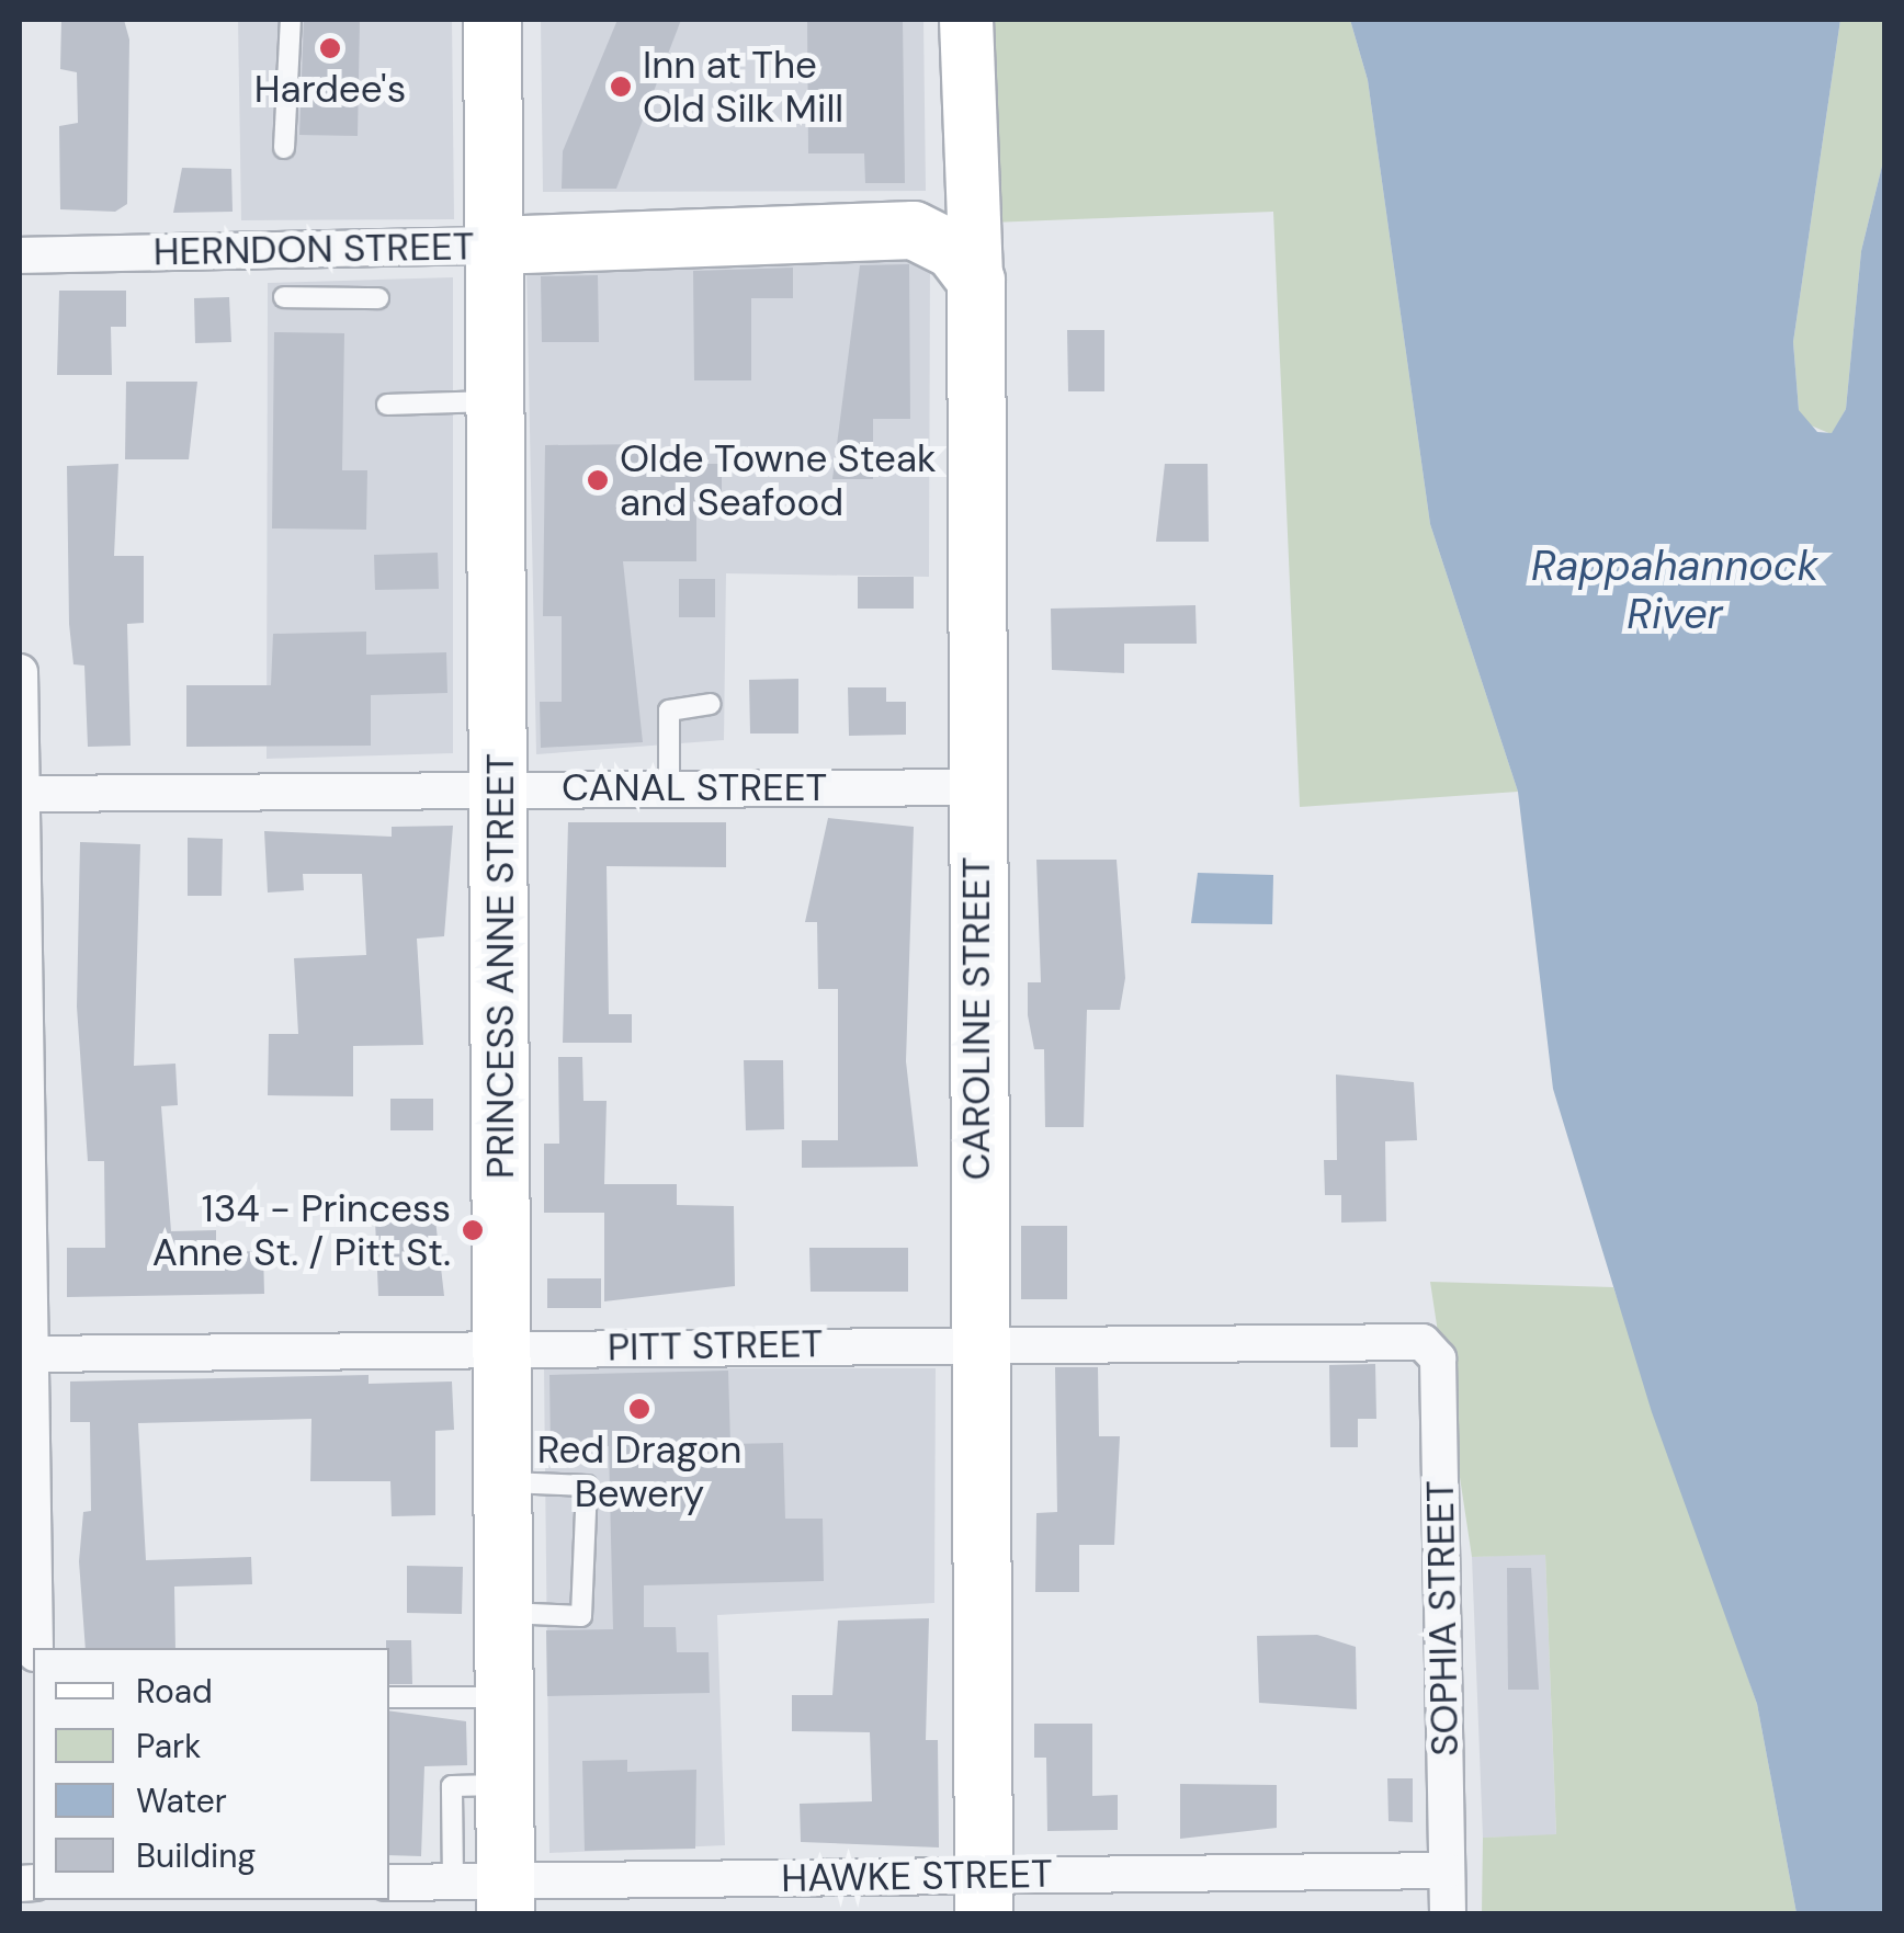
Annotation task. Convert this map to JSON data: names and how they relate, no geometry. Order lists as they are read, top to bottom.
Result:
{
  "streets": {
    "main road": ["HERNDON STREET", "PRINCESS ANNE STREET", "CAROLINE STREET"],
    "street": [
      "CANAL STREET",
      "PITT STREET",
      "SOPHIA STREET",
      "HAWKE STREET"
    ]
  },
  "crossings": [
    ["HERNDON STREET", "PRINCESS ANNE STREET"],
    ["HERNDON STREET", "CAROLINE STREET"],
    ["CANAL STREET", "PRINCESS ANNE STREET"],
    ["CANAL STREET", "CAROLINE STREET"],
    ["PRINCESS ANNE STREET", "PITT STREET"],
    ["PRINCESS ANNE STREET", "HAWKE STREET"],
    ["CAROLINE STREET", "PITT STREET"],
    ["CAROLINE STREET", "HAWKE STREET"],
    ["PITT STREET", "SOPHIA STREET"],
    ["SOPHIA STREET", "HAWKE STREET"]
  ],
  "water": ["Rappahannock River"],
  "places": [
    "Hardee's",
    "Inn at The Old Silk Mill",
    "Olde Towne Steak and Seafood",
    "134 - Princess Anne St. / Pitt St.",
    "Red Dragon Bewery"
  ],
  "legend": [
    "Road",
    "Park",
    "Water",
    "Building"
  ]
}
